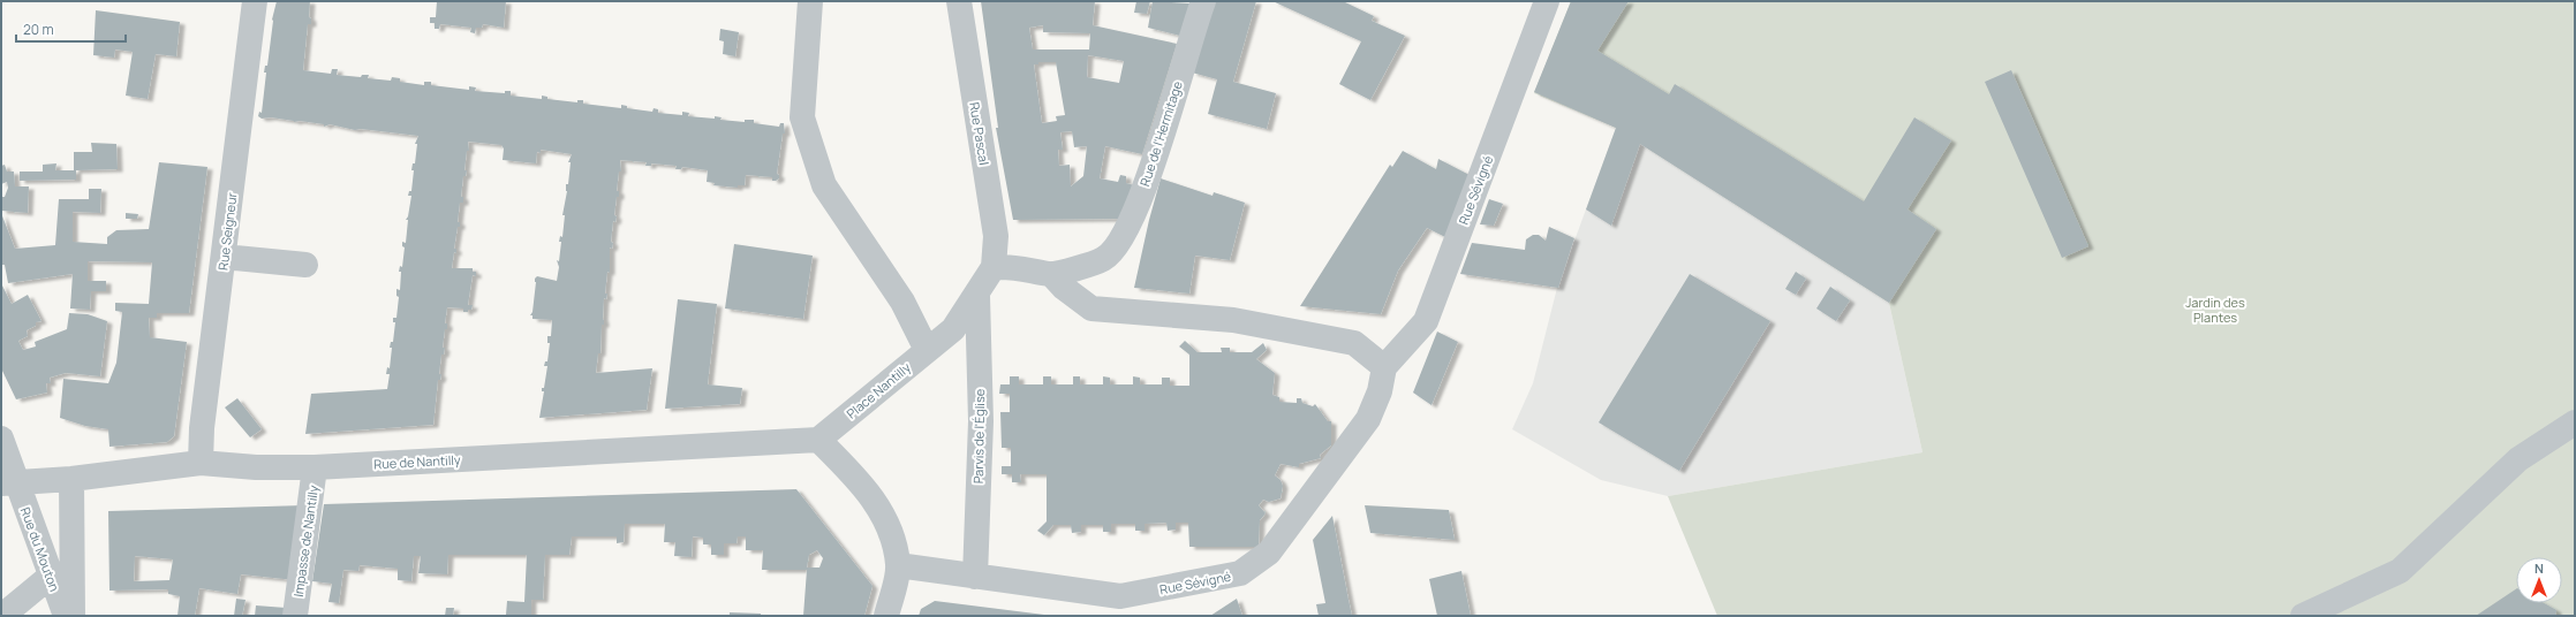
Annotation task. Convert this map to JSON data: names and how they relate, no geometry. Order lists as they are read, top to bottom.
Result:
{
  "streets": {
    "street": [
      "Rue Pascal",
      "Rue de l'Hermitage",
      "Rue Sévigné",
      "Rue Seigneur",
      "Place Nantilly",
      "Parvis de l'Église",
      "Rue de Nantilly",
      "Impasse de Nantilly",
      "Rue du Mouton"
    ]
  },
  "crossings": [
    ["Rue Pascal", "Place Nantilly"],
    ["Rue Sévigné", "Parvis de l'Église"],
    ["Rue Seigneur", "Rue de Nantilly"],
    ["Place Nantilly", "Parvis de l'Église"],
    ["Place Nantilly", "Rue de Nantilly"],
    ["Rue de Nantilly", "Impasse de Nantilly"],
    ["Rue de Nantilly", "Rue du Mouton"]
  ],
  "parks": ["Jardin des Plantes"],
  "scale_bar": "20 m",
  "north": "top"
}
